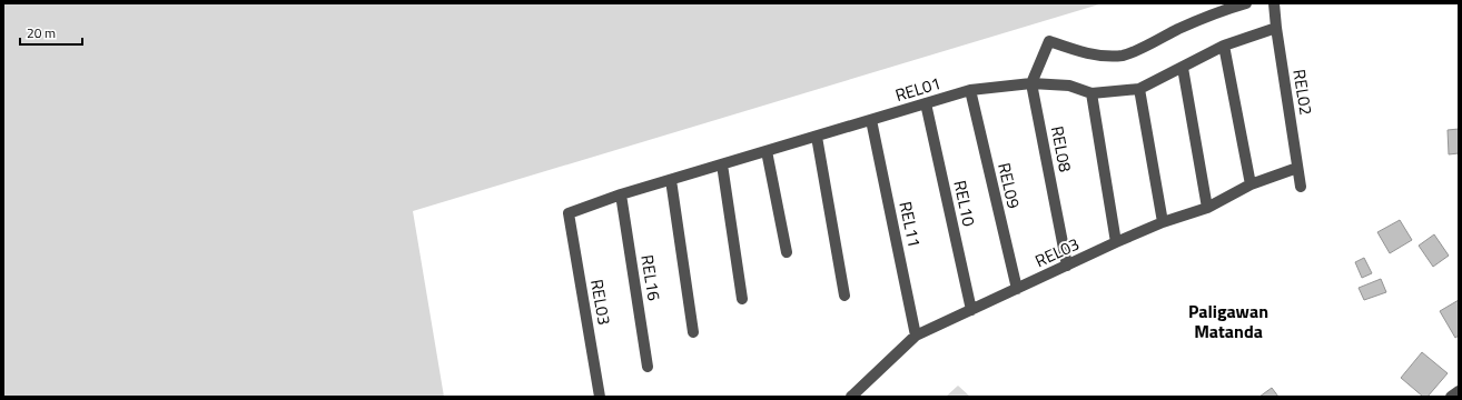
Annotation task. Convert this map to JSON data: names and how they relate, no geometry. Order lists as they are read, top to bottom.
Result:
{
  "streets": {
    "street": [
      "REL01",
      "REL02",
      "REL08",
      "REL09",
      "REL10",
      "REL11",
      "REL03",
      "REL16"
    ]
  },
  "crossings": [
    ["REL01", "REL02"],
    ["REL01", "REL08"],
    ["REL01", "REL09"],
    ["REL01", "REL10"],
    ["REL01", "REL11"],
    ["REL01", "REL03"],
    ["REL01", "REL16"],
    ["REL02", "REL03"],
    ["REL08", "REL03"],
    ["REL09", "REL03"],
    ["REL10", "REL03"],
    ["REL11", "REL03"]
  ],
  "districts": ["Paligawan Matanda"],
  "scale_bar": "20 m"
}
